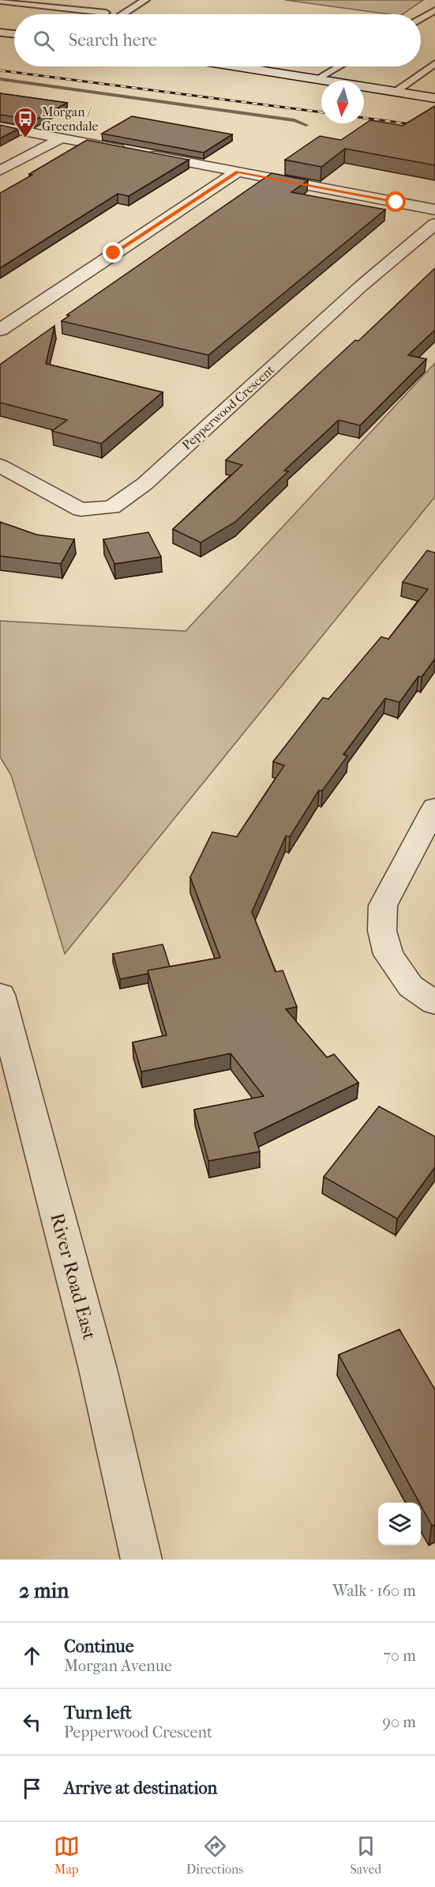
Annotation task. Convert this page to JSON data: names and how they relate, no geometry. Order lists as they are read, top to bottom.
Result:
{
  "streets": {
    "street": ["Pepperwood Crescent", "River Road East"]
  },
  "places": {
    "bus stop": ["Morgan / Greendale"]
  },
  "north": "bottom",
  "page": {
    "search": "Search here",
    "heading": ["2 min", "Walk · 160 m"],
    "list": [
      ["Continue", "Morgan Avenue", "70 m"],
      ["Turn left", "Pepperwood Crescent", "90 m"],
      "Arrive at destination"
    ],
    "nav": ["Map", "Directions", "Saved"]
  }
}
